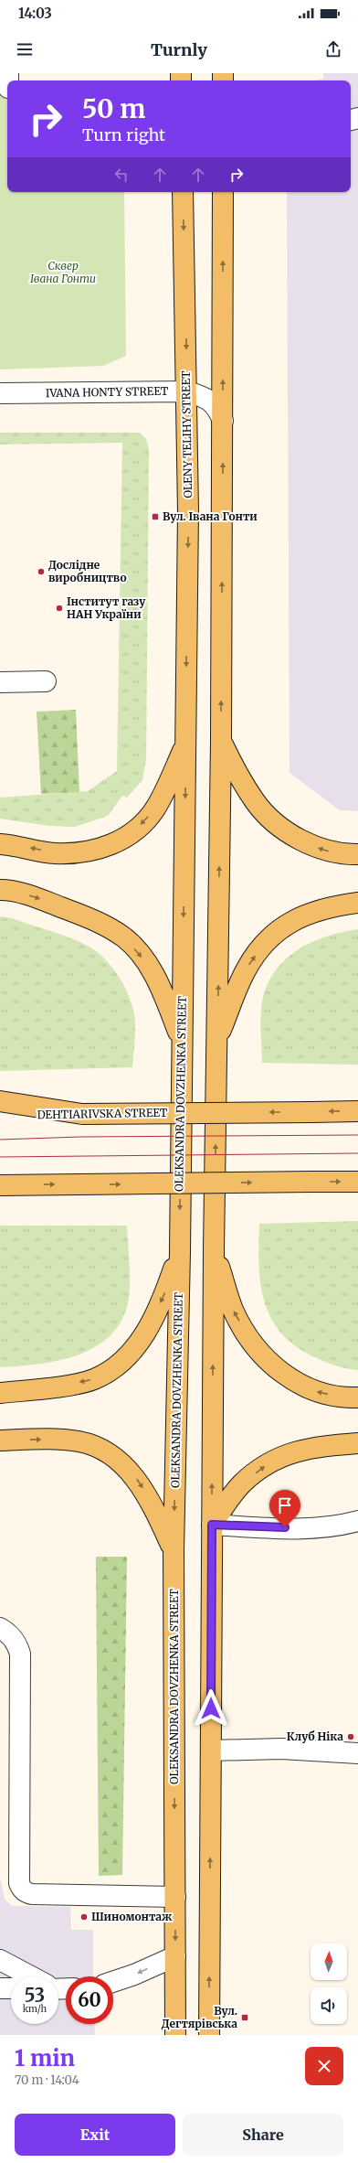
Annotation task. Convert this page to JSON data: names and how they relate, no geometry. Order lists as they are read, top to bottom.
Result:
{
  "streets": {
    "main road": ["OLENY TELIHY STREET", "OLEKSANDRA DOVZHENKA STREET", "DEHTIARIVSKA STREET"],
    "street": ["IVANA HONTY STREET"]
  },
  "crossings": [
    ["IVANA HONTY STREET", "OLENY TELIHY STREET"],
    ["OLENY TELIHY STREET", "OLEKSANDRA DOVZHENKA STREET"]
  ],
  "parks": ["Сквер Івана Гонти"],
  "places": {
    "transit": ["Вул. Івана Гонти", "Вул. Дегтярівська"],
    "other": [
      "Дослідне виробництво",
      "Інститут газу НАН України",
      "Клуб Ніка",
      "Шиномонтаж"
    ]
  },
  "north": "top",
  "page": {
    "status": "14:03",
    "header": "Turnly",
    "turn": ["50 m", "Turn right"],
    "speed": "53 km/h",
    "limit": "60",
    "heading": ["1 min", "70 m · 14:04"],
    "buttons": ["Exit", "Share"]
  }
}
